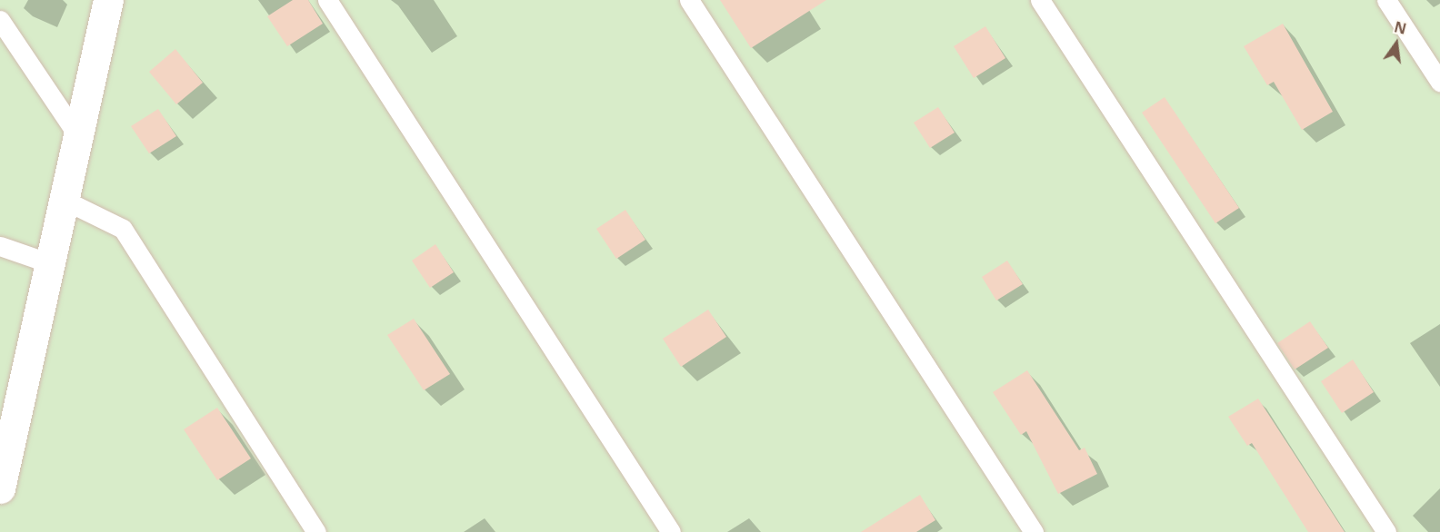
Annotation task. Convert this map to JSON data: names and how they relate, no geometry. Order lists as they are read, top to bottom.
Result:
{
  "north": "top"
}
